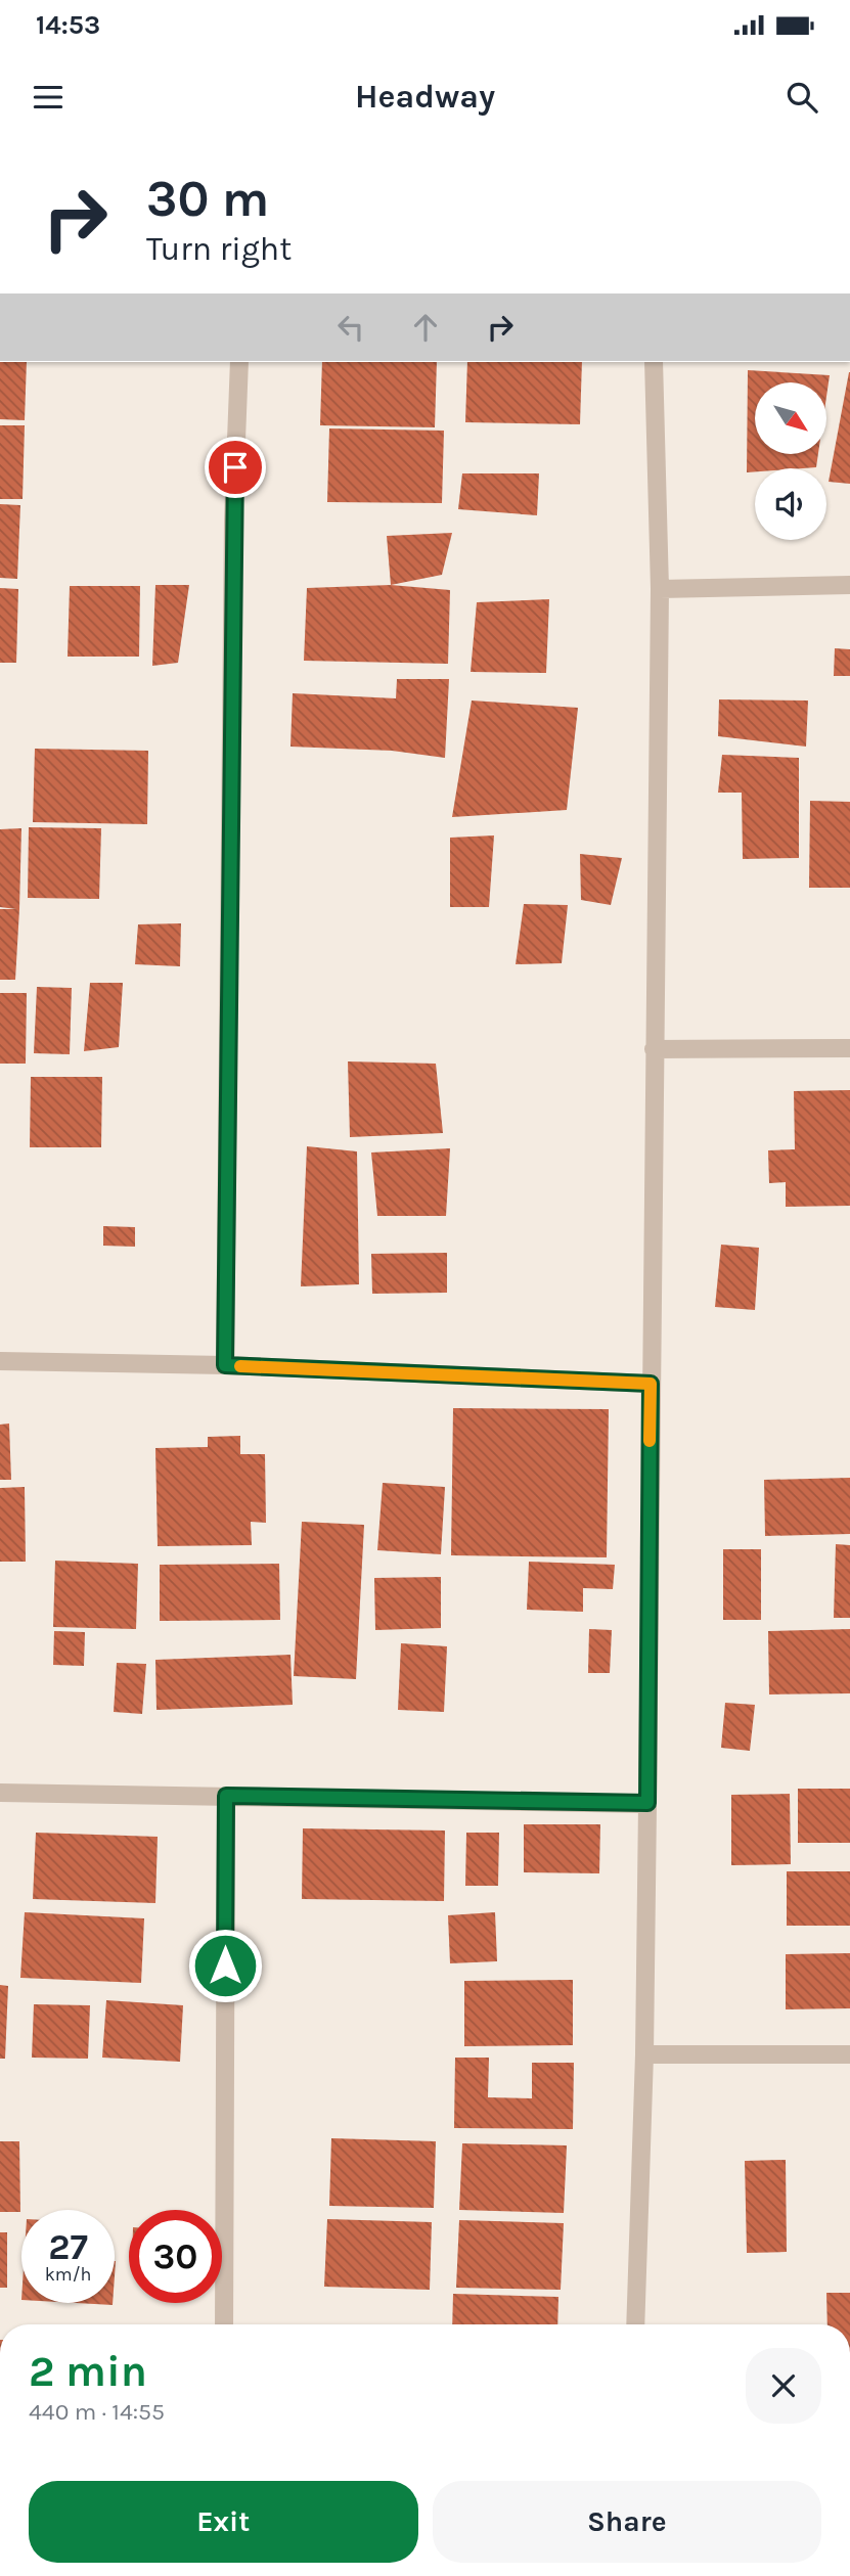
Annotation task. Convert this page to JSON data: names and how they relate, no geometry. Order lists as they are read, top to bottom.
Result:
{
  "north": "bottom right",
  "page": {
    "status": "14:53",
    "header": "Headway",
    "turn": ["30 m", "Turn right"],
    "speed": "27 km/h",
    "limit": "30",
    "heading": ["2 min", "440 m · 14:55"],
    "buttons": ["Exit", "Share"]
  }
}
